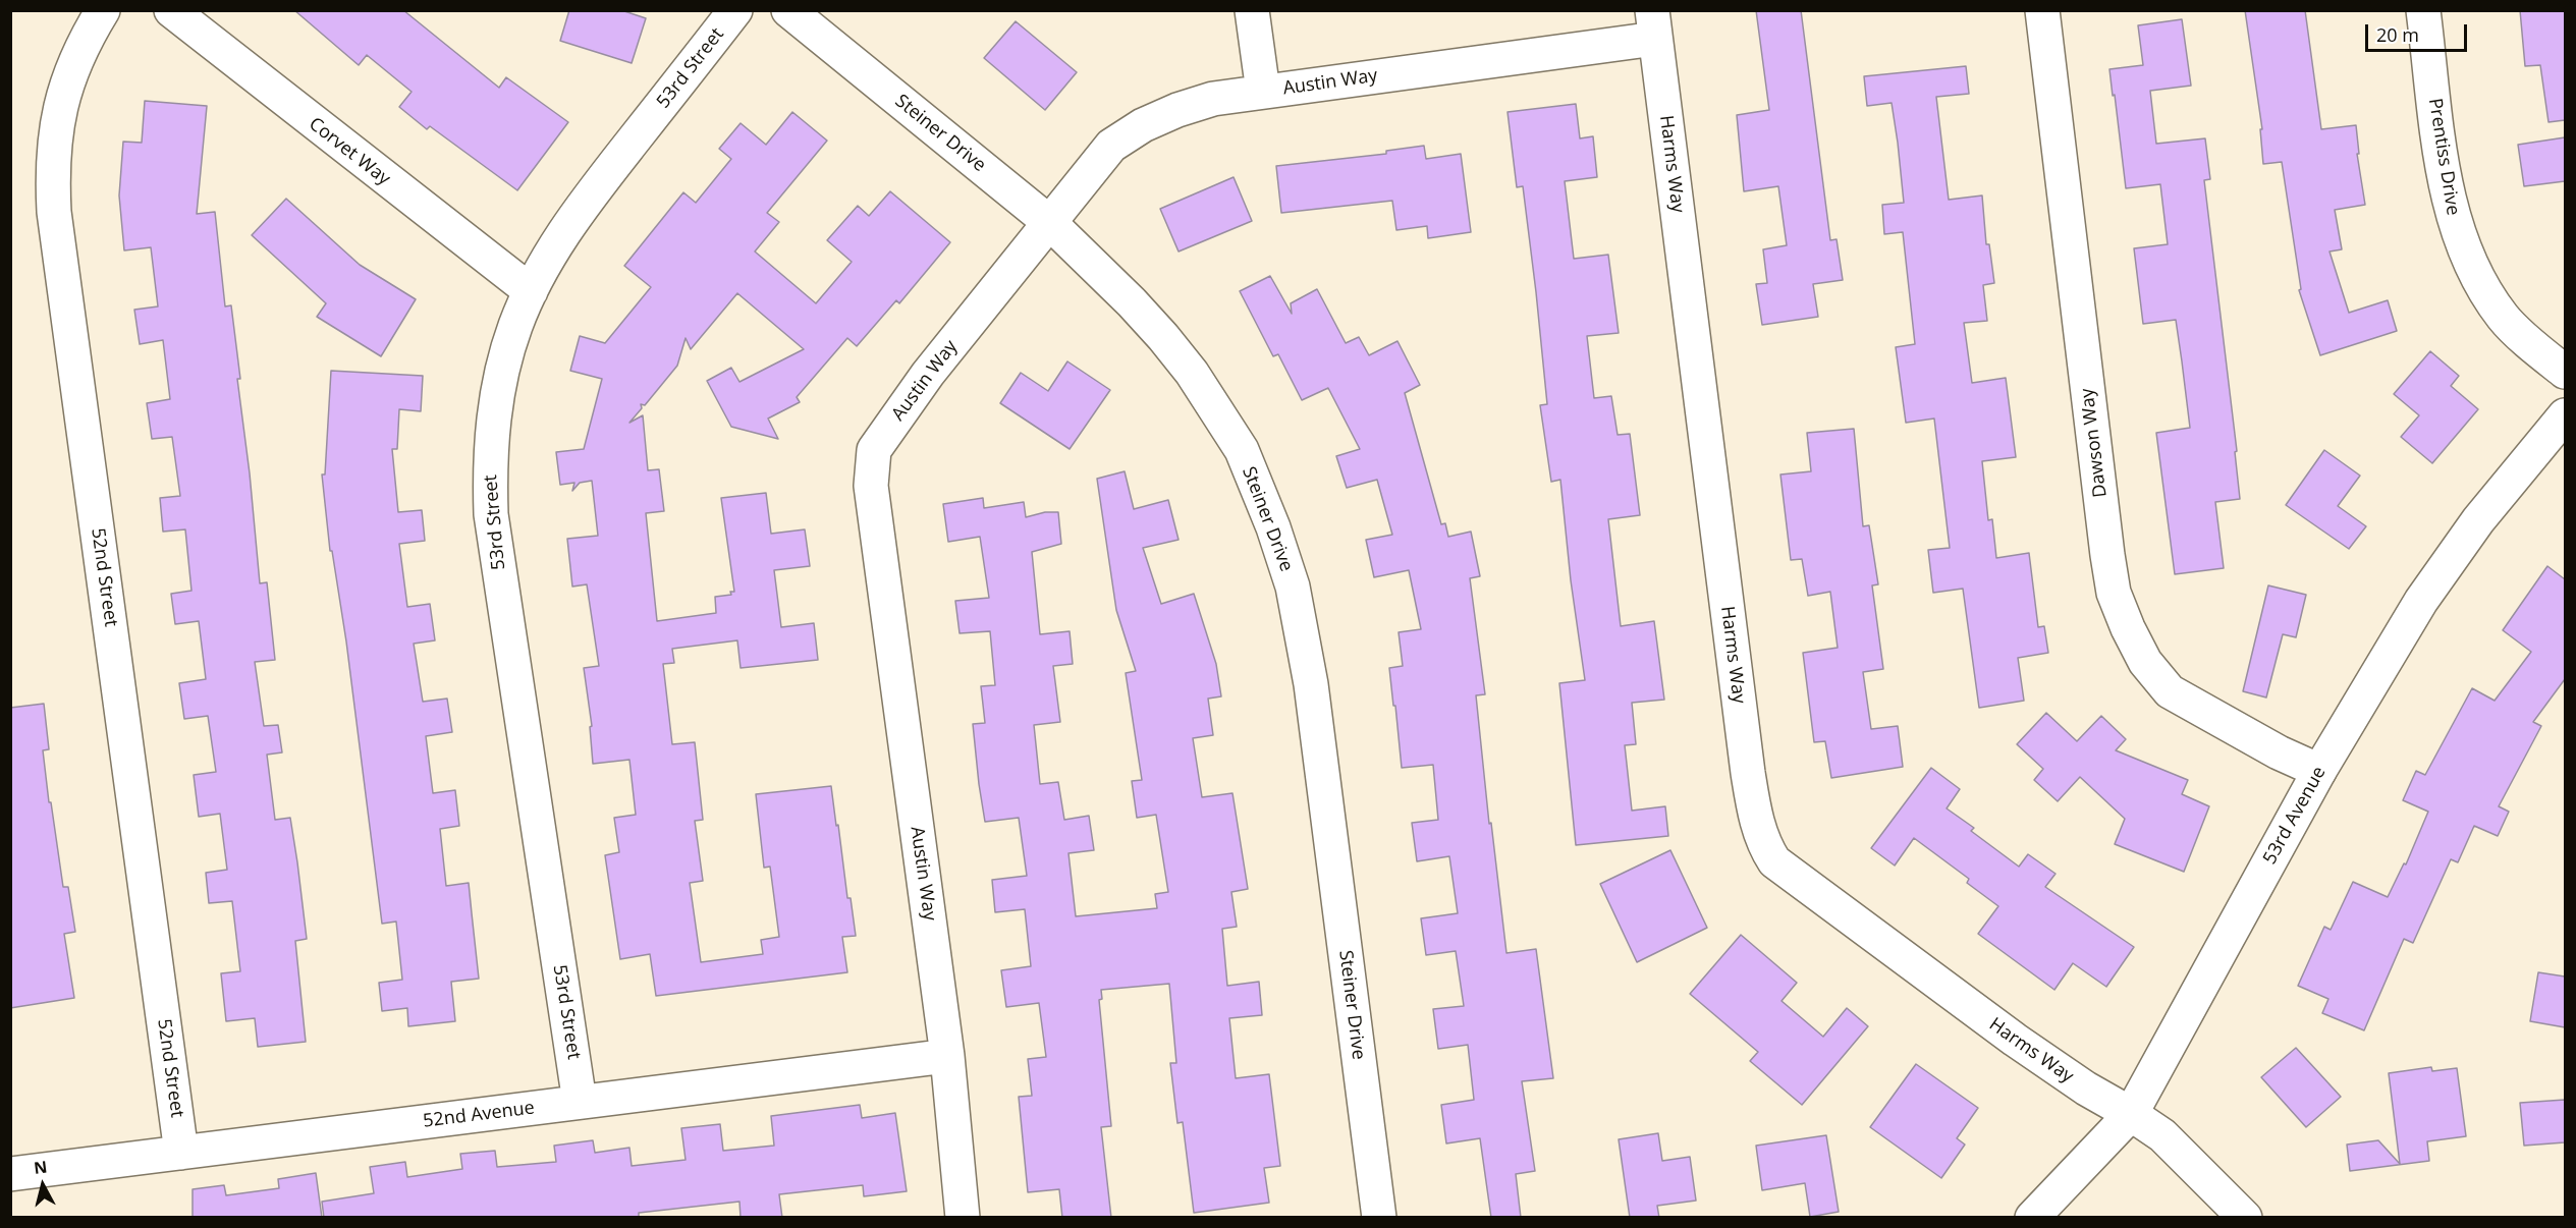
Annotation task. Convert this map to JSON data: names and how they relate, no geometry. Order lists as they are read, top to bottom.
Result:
{
  "streets": {
    "street": [
      "53rd Street",
      "Austin Way",
      "Steiner Drive",
      "Corvet Way",
      "Prentiss Drive",
      "Harms Way",
      "Dawson Way",
      "52nd Street",
      "53rd Avenue",
      "52nd Avenue"
    ]
  },
  "crossings": [
    ["53rd Street", "Corvet Way"],
    ["53rd Street", "52nd Avenue"],
    ["Austin Way", "Steiner Drive"],
    ["Austin Way", "Harms Way"],
    ["Austin Way", "52nd Avenue"],
    ["Harms Way", "53rd Avenue"],
    ["Dawson Way", "53rd Avenue"],
    ["52nd Street", "52nd Avenue"]
  ],
  "scale_bar": "20 m",
  "north": "top"
}
